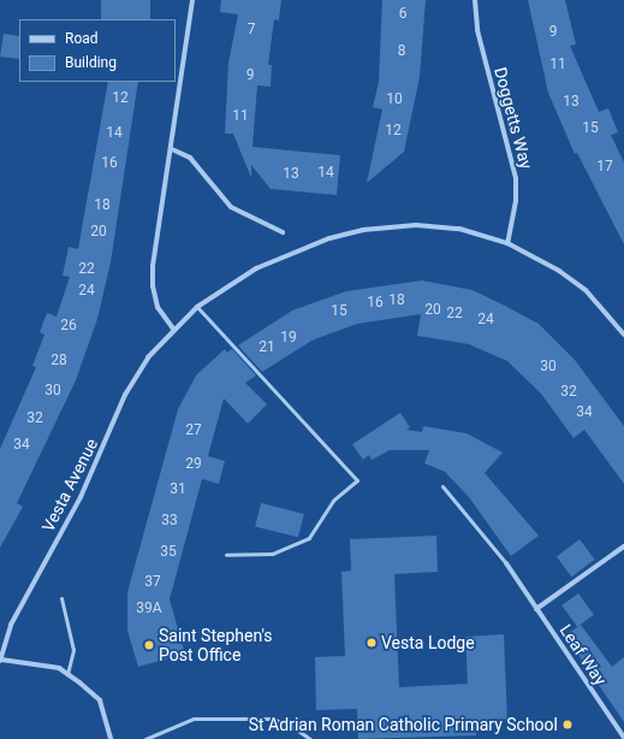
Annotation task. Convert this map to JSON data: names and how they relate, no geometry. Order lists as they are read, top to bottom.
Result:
{
  "streets": {
    "street": ["Doggetts Way", "Vesta Avenue", "Leaf Way"]
  },
  "crossings": [
    ["Doggetts Way", "Vesta Avenue"]
  ],
  "places": ["Vesta Lodge", "Saint Stephen's Post Office", "St Adrian Roman Catholic Primary School"],
  "house_numbers": [
    "6",
    "7",
    "9",
    "8",
    "11",
    "9",
    "12",
    "10",
    "13",
    "11",
    "15",
    "12",
    "14",
    "16",
    "17",
    "14",
    "13",
    "18",
    "20",
    "22",
    "24",
    "18",
    "16",
    "20",
    "15",
    "22",
    "24",
    "26",
    "19",
    "21",
    "28",
    "30",
    "30",
    "32",
    "34",
    "32",
    "27",
    "34",
    "29",
    "31",
    "33",
    "35",
    "37",
    "39A"
  ],
  "legend": ["Road", "Building"]
}
